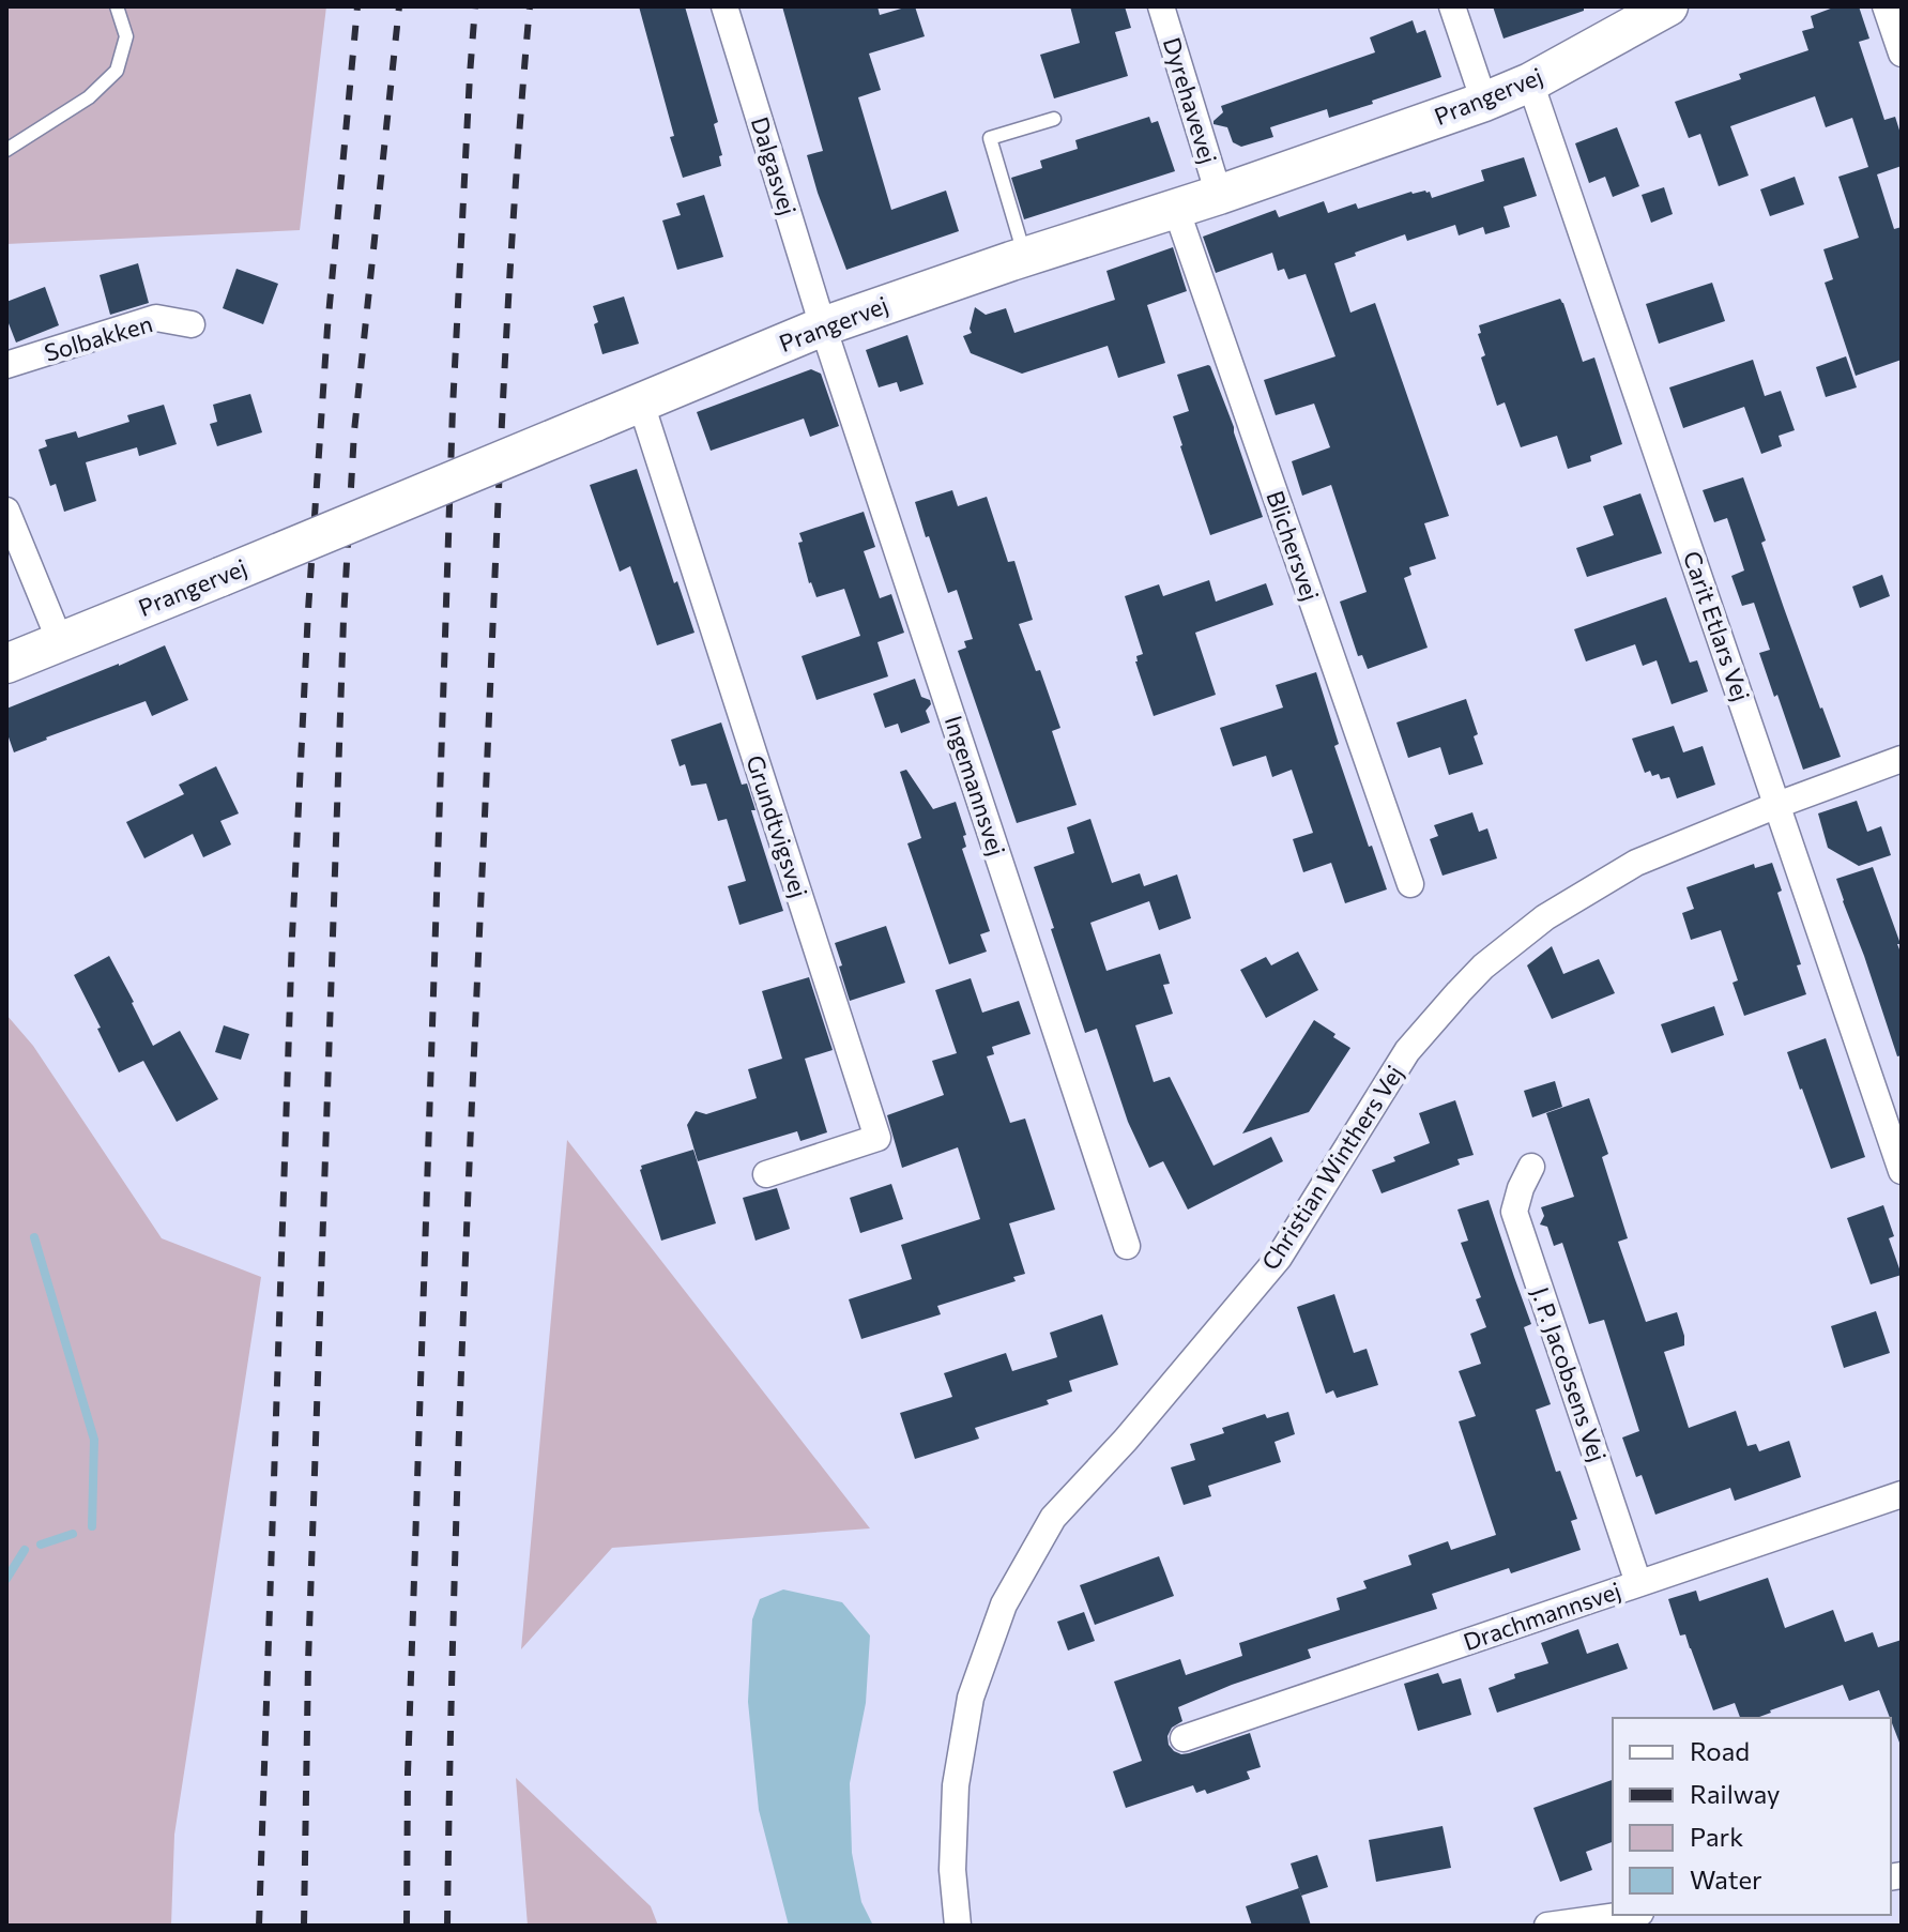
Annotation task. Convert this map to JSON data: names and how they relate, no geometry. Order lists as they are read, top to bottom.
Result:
{
  "streets": {
    "street": [
      "Prangervej",
      "Dyrehavevej",
      "Dalgasvej",
      "Solbakken",
      "Blichersvej",
      "Carit Etlars Vej",
      "Ingemannsvej",
      "Grundtvigsvej",
      "Christian Winthers Vej",
      "J. P. Jacobsens Vej",
      "Drachmannsvej"
    ]
  },
  "crossings": [
    ["Prangervej", "Dyrehavevej"],
    ["Prangervej", "Dalgasvej"],
    ["Prangervej", "Blichersvej"],
    ["Prangervej", "Carit Etlars Vej"],
    ["Prangervej", "Ingemannsvej"],
    ["Prangervej", "Grundtvigsvej"],
    ["Dalgasvej", "Ingemannsvej"],
    ["Carit Etlars Vej", "Christian Winthers Vej"],
    ["J. P. Jacobsens Vej", "Drachmannsvej"]
  ],
  "legend": [
    "Road",
    "Railway",
    "Park",
    "Water"
  ]
}
